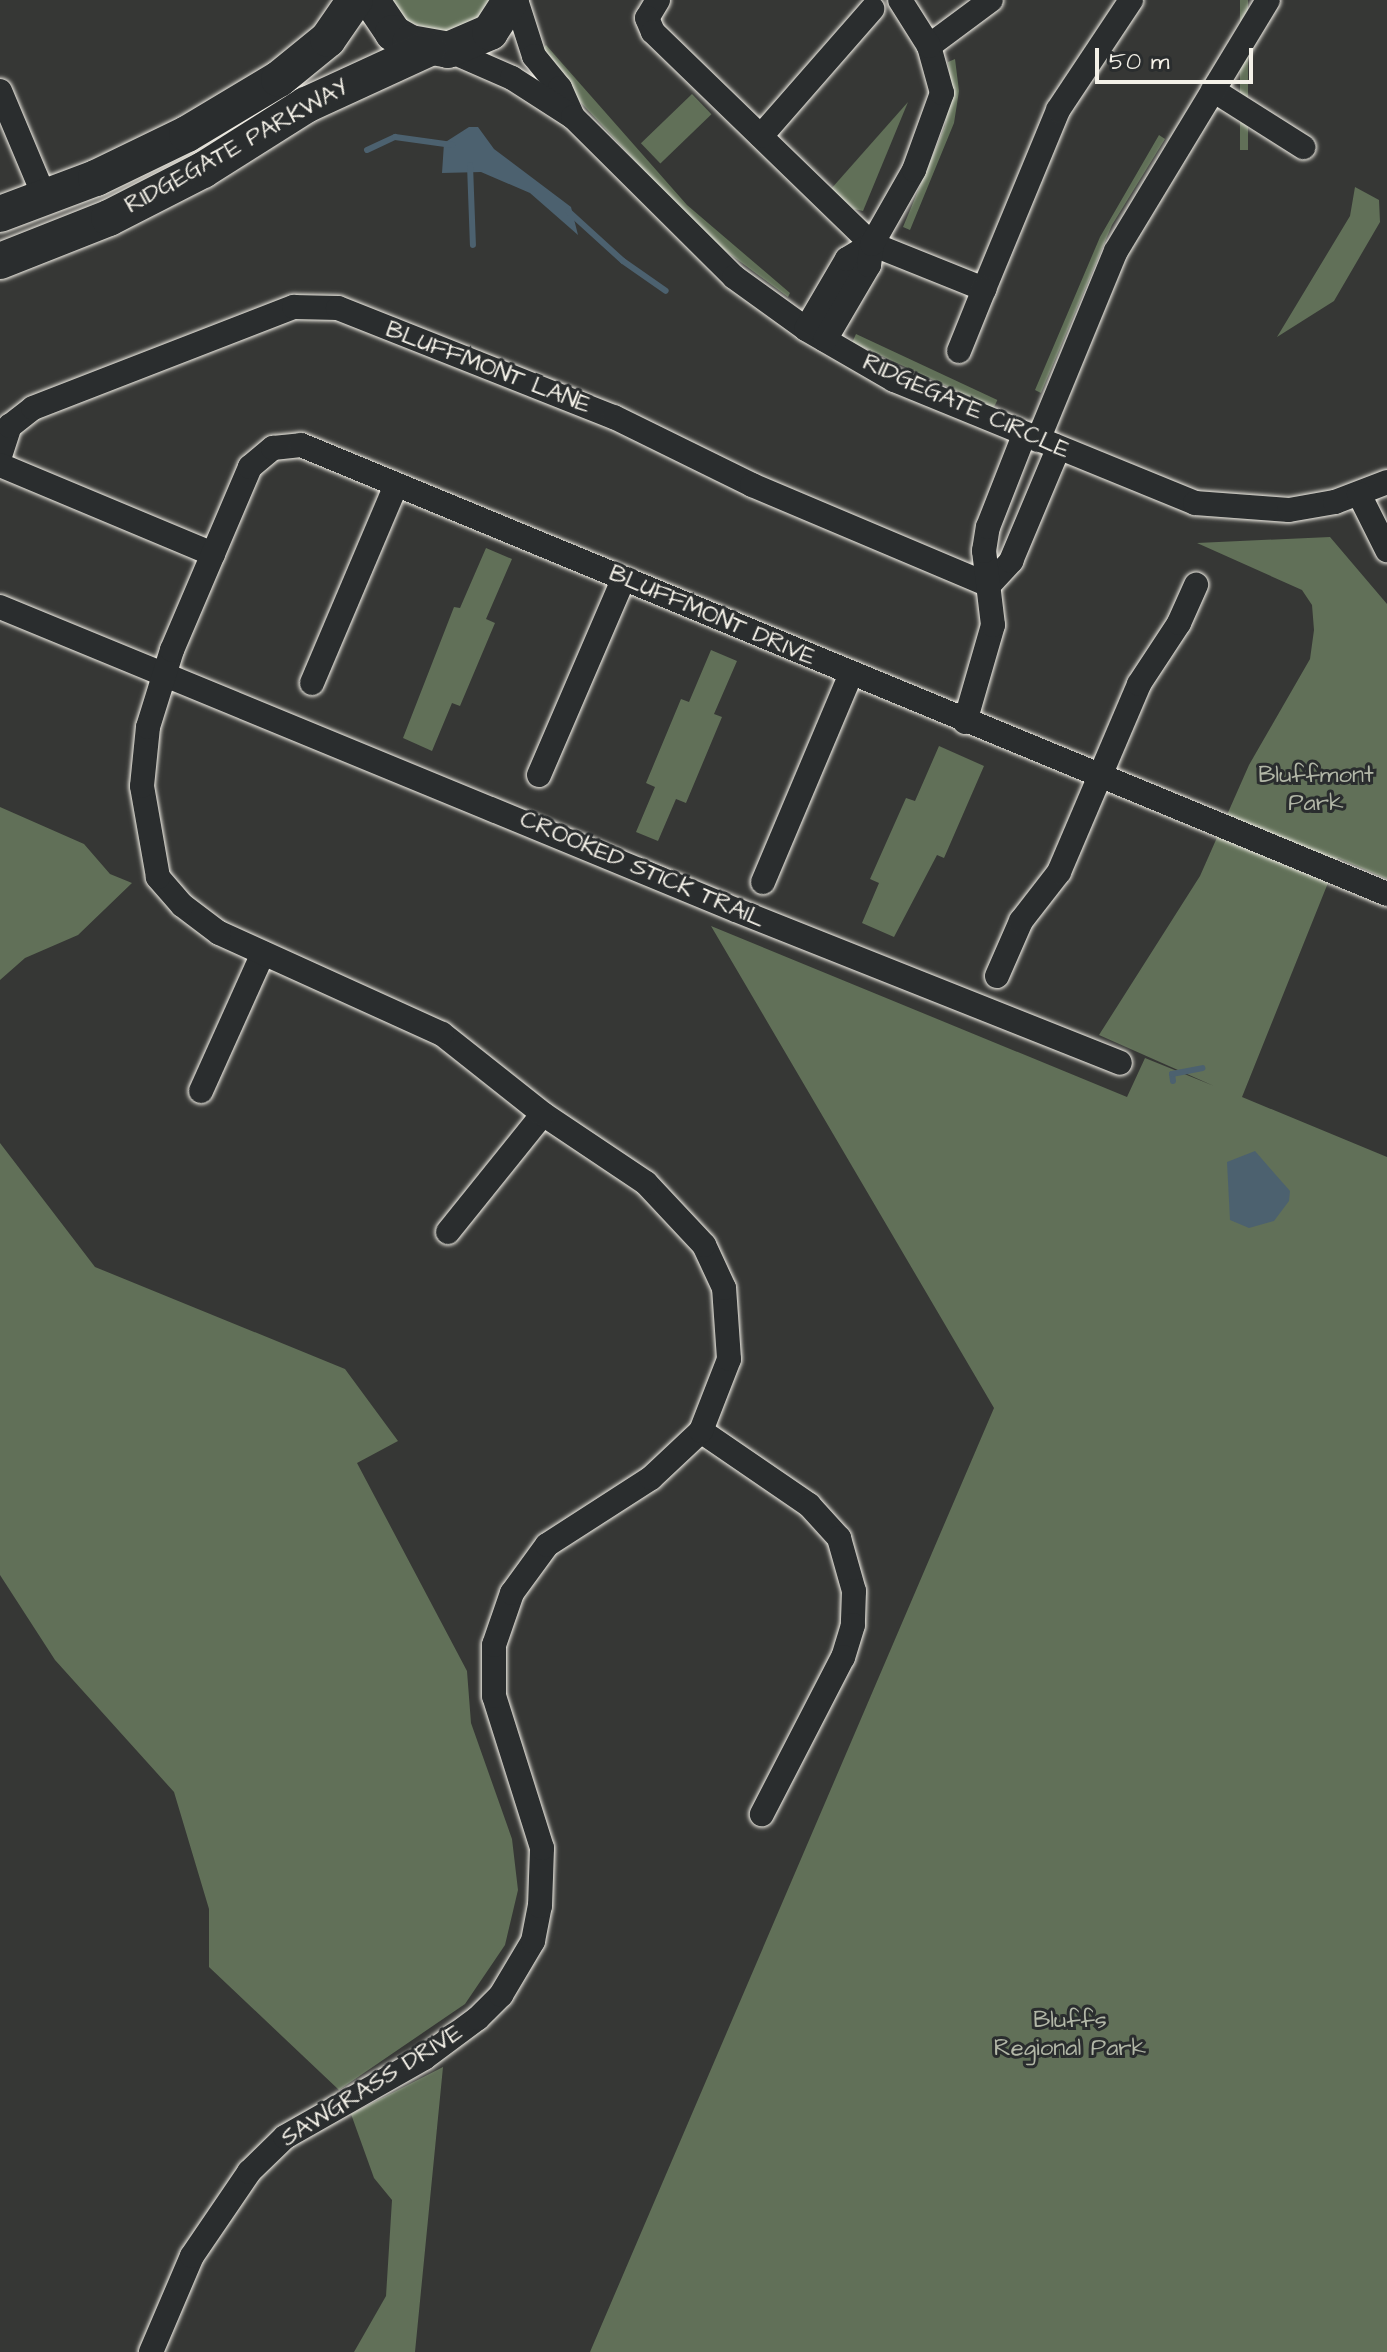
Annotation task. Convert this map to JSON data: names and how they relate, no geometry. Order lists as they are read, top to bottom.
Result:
{
  "streets": {
    "main road": ["RIDGEGATE PARKWAY"],
    "street": [
      "BLUFFMONT LANE",
      "RIDGEGATE CIRCLE",
      "BLUFFMONT DRIVE",
      "CROOKED STICK TRAIL",
      "SAWGRASS DRIVE"
    ]
  },
  "crossings": [
    ["RIDGEGATE PARKWAY", "RIDGEGATE CIRCLE"],
    ["BLUFFMONT DRIVE", "CROOKED STICK TRAIL"]
  ],
  "parks": ["Bluffmont Park", "Bluffs Regional Park"],
  "scale_bar": "50 m"
}
